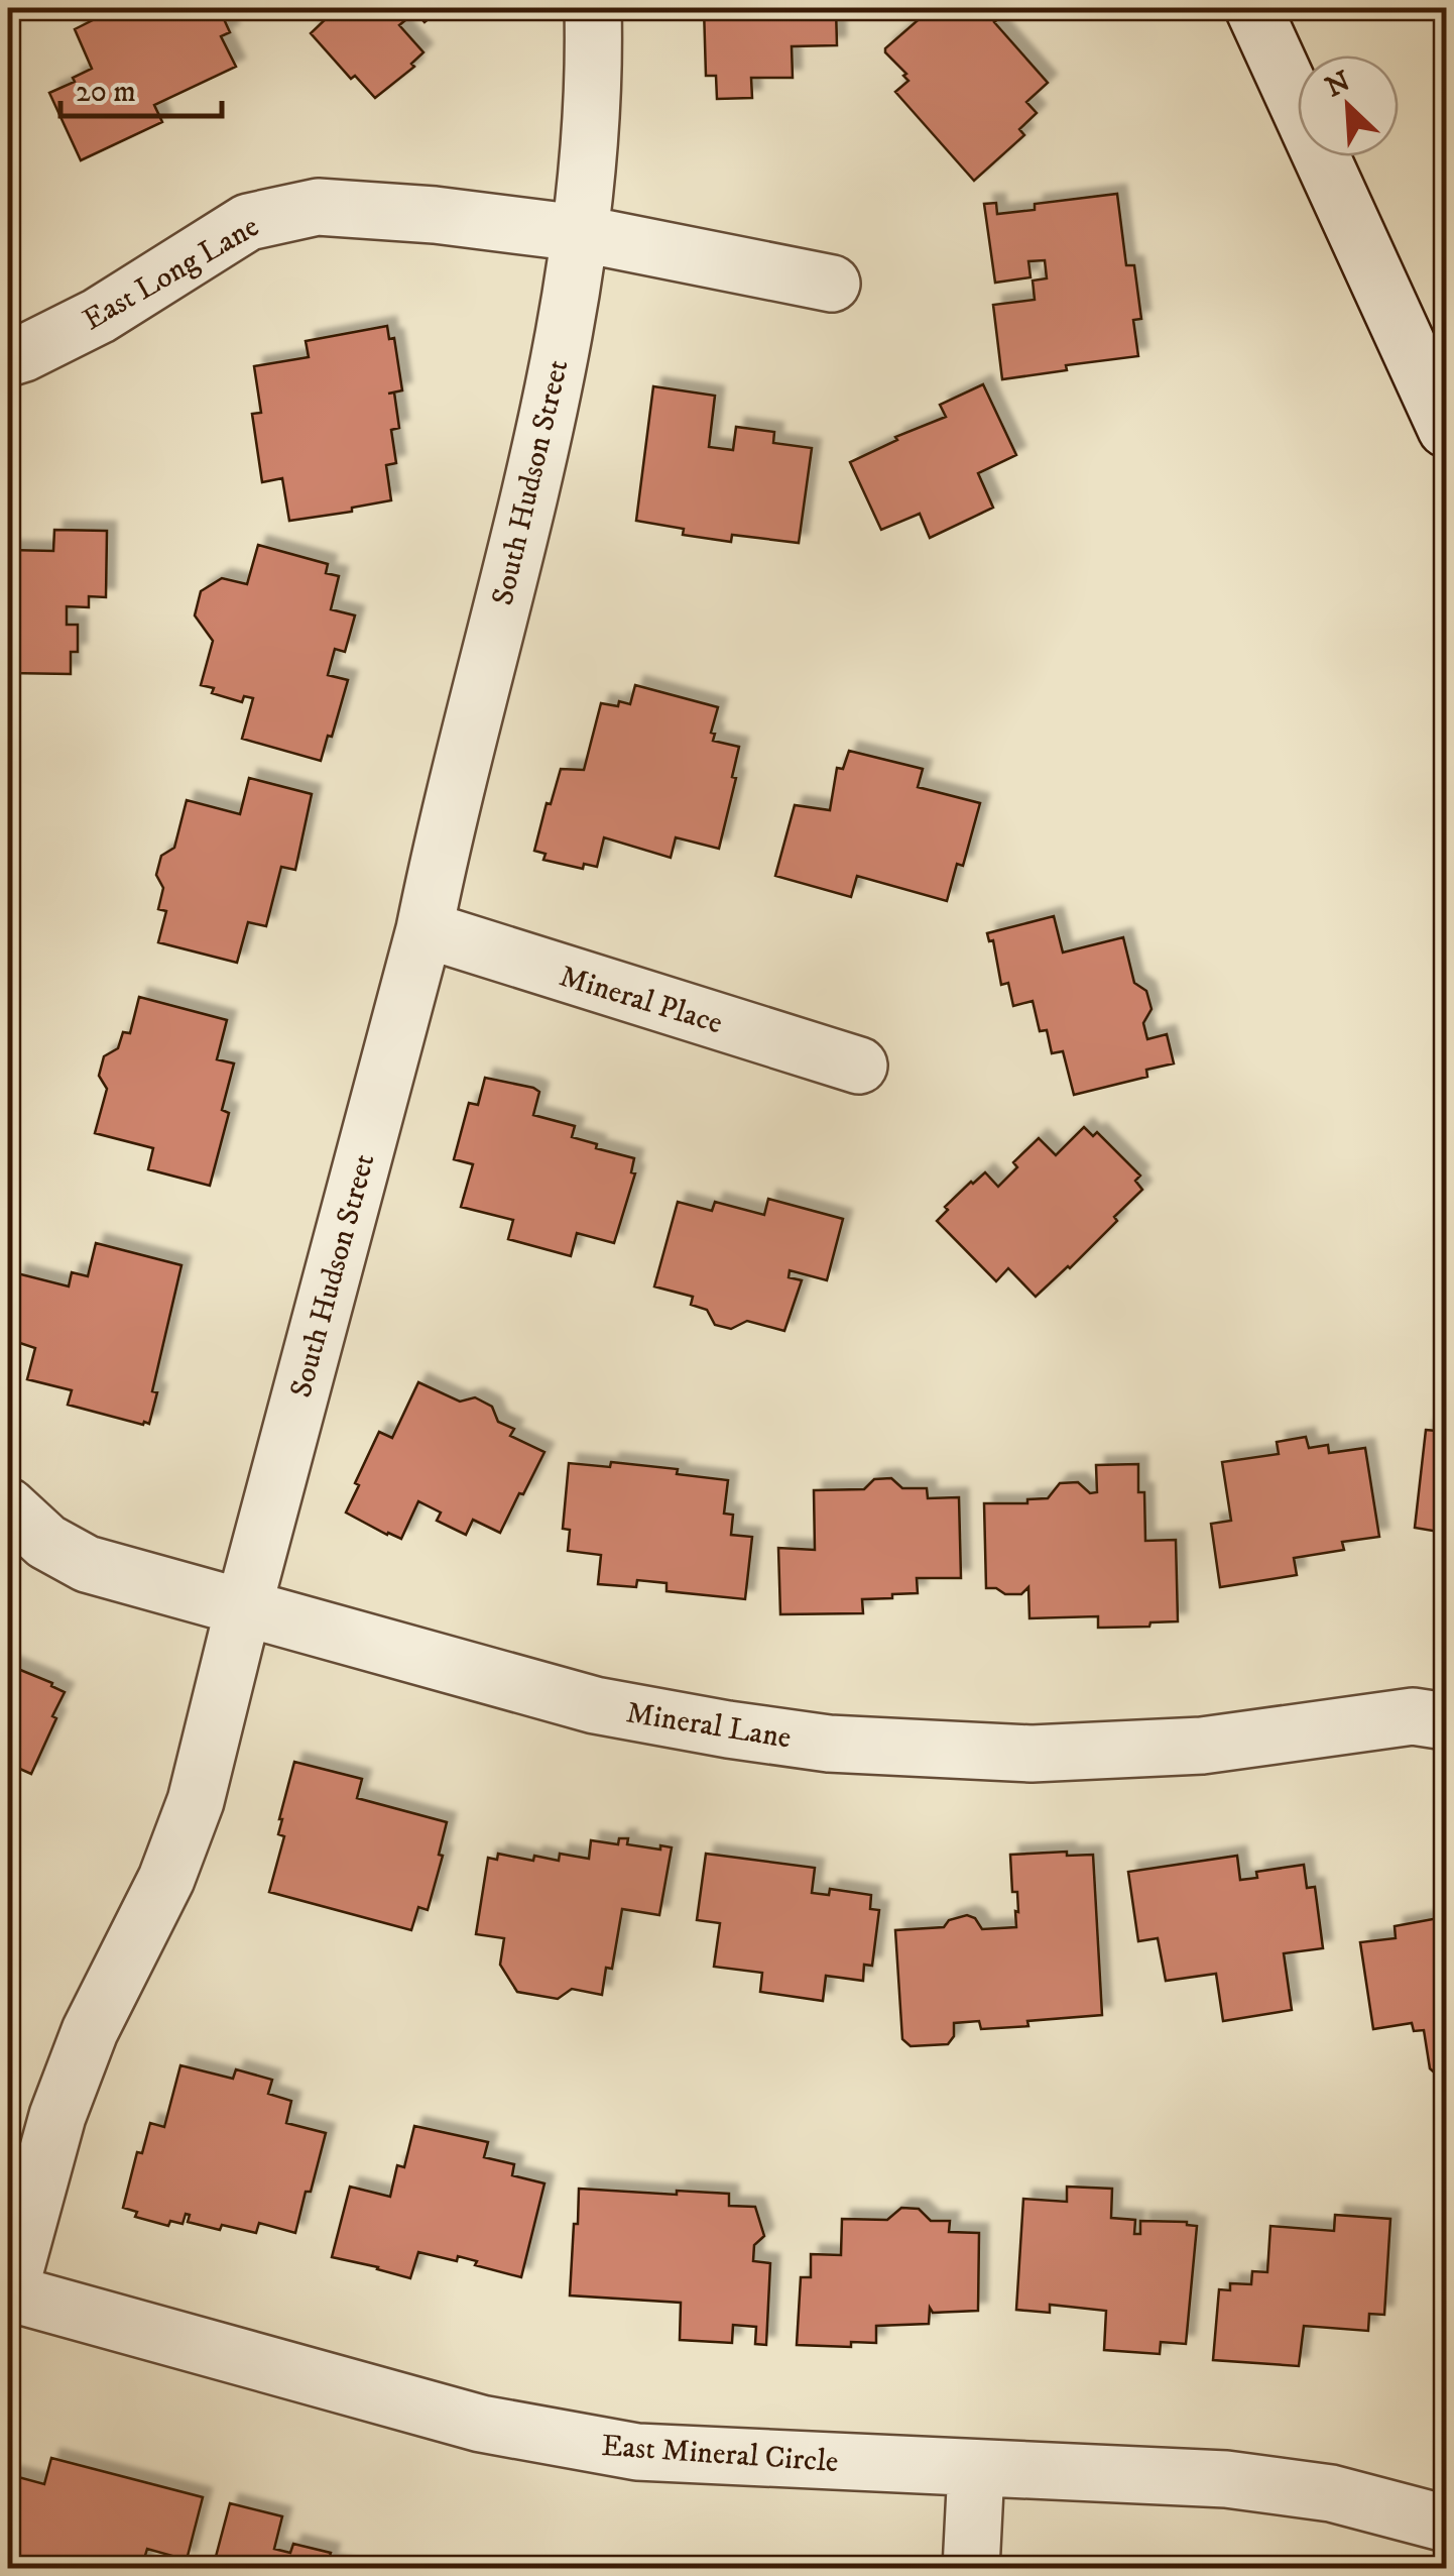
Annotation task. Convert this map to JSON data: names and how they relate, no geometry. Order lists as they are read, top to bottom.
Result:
{
  "streets": {
    "street": [
      "East Long Lane",
      "South Hudson Street",
      "Mineral Place",
      "Mineral Lane",
      "East Mineral Circle"
    ]
  },
  "crossings": [
    ["East Long Lane", "South Hudson Street"],
    ["South Hudson Street", "Mineral Place"],
    ["South Hudson Street", "Mineral Lane"],
    ["South Hudson Street", "East Mineral Circle"]
  ],
  "scale_bar": "20 m",
  "north": "top left"
}
